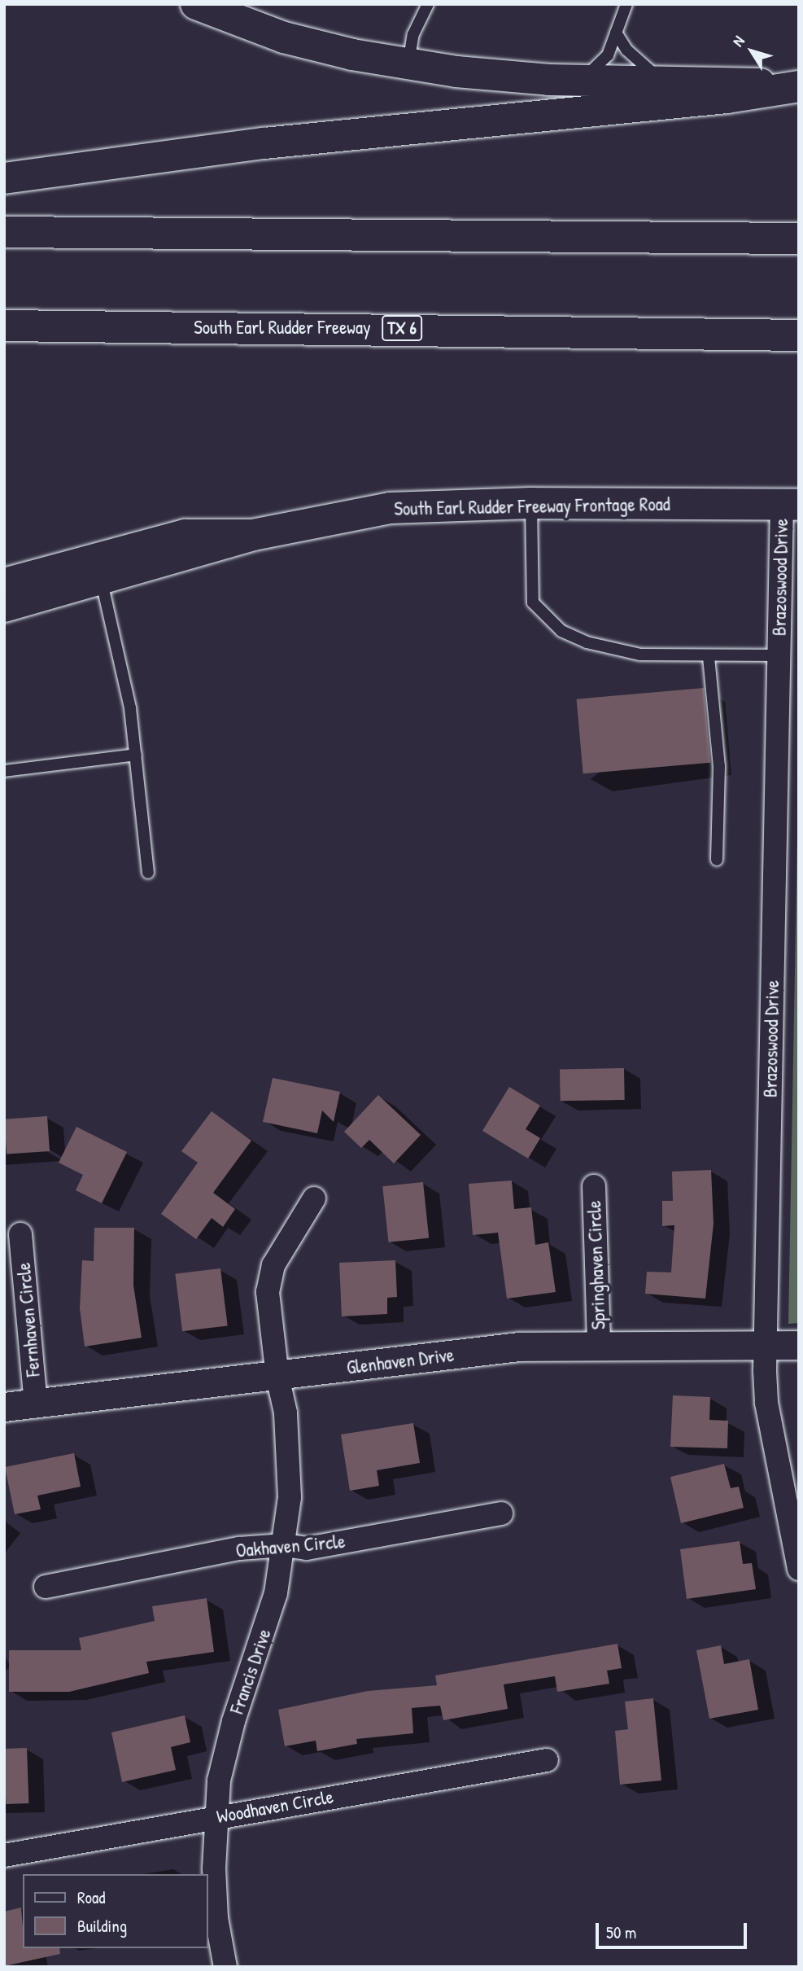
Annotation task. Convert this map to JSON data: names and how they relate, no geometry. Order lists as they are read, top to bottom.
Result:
{
  "streets": {
    "main road": ["South Earl Rudder Freeway", "TX 6", "South Earl Rudder Freeway Frontage Road"],
    "street": [
      "Brazoswood Drive",
      "Springhaven Circle",
      "Fernhaven Circle",
      "Glenhaven Drive",
      "Oakhaven Circle",
      "Francis Drive",
      "Woodhaven Circle"
    ]
  },
  "crossings": [
    ["South Earl Rudder Freeway Frontage Road", "Brazoswood Drive"],
    ["Brazoswood Drive", "Glenhaven Drive"],
    ["Springhaven Circle", "Glenhaven Drive"],
    ["Fernhaven Circle", "Glenhaven Drive"],
    ["Glenhaven Drive", "Francis Drive"],
    ["Oakhaven Circle", "Francis Drive"],
    ["Francis Drive", "Woodhaven Circle"]
  ],
  "legend": ["Road", "Building"],
  "scale_bar": "50 m",
  "north": "top left"
}
